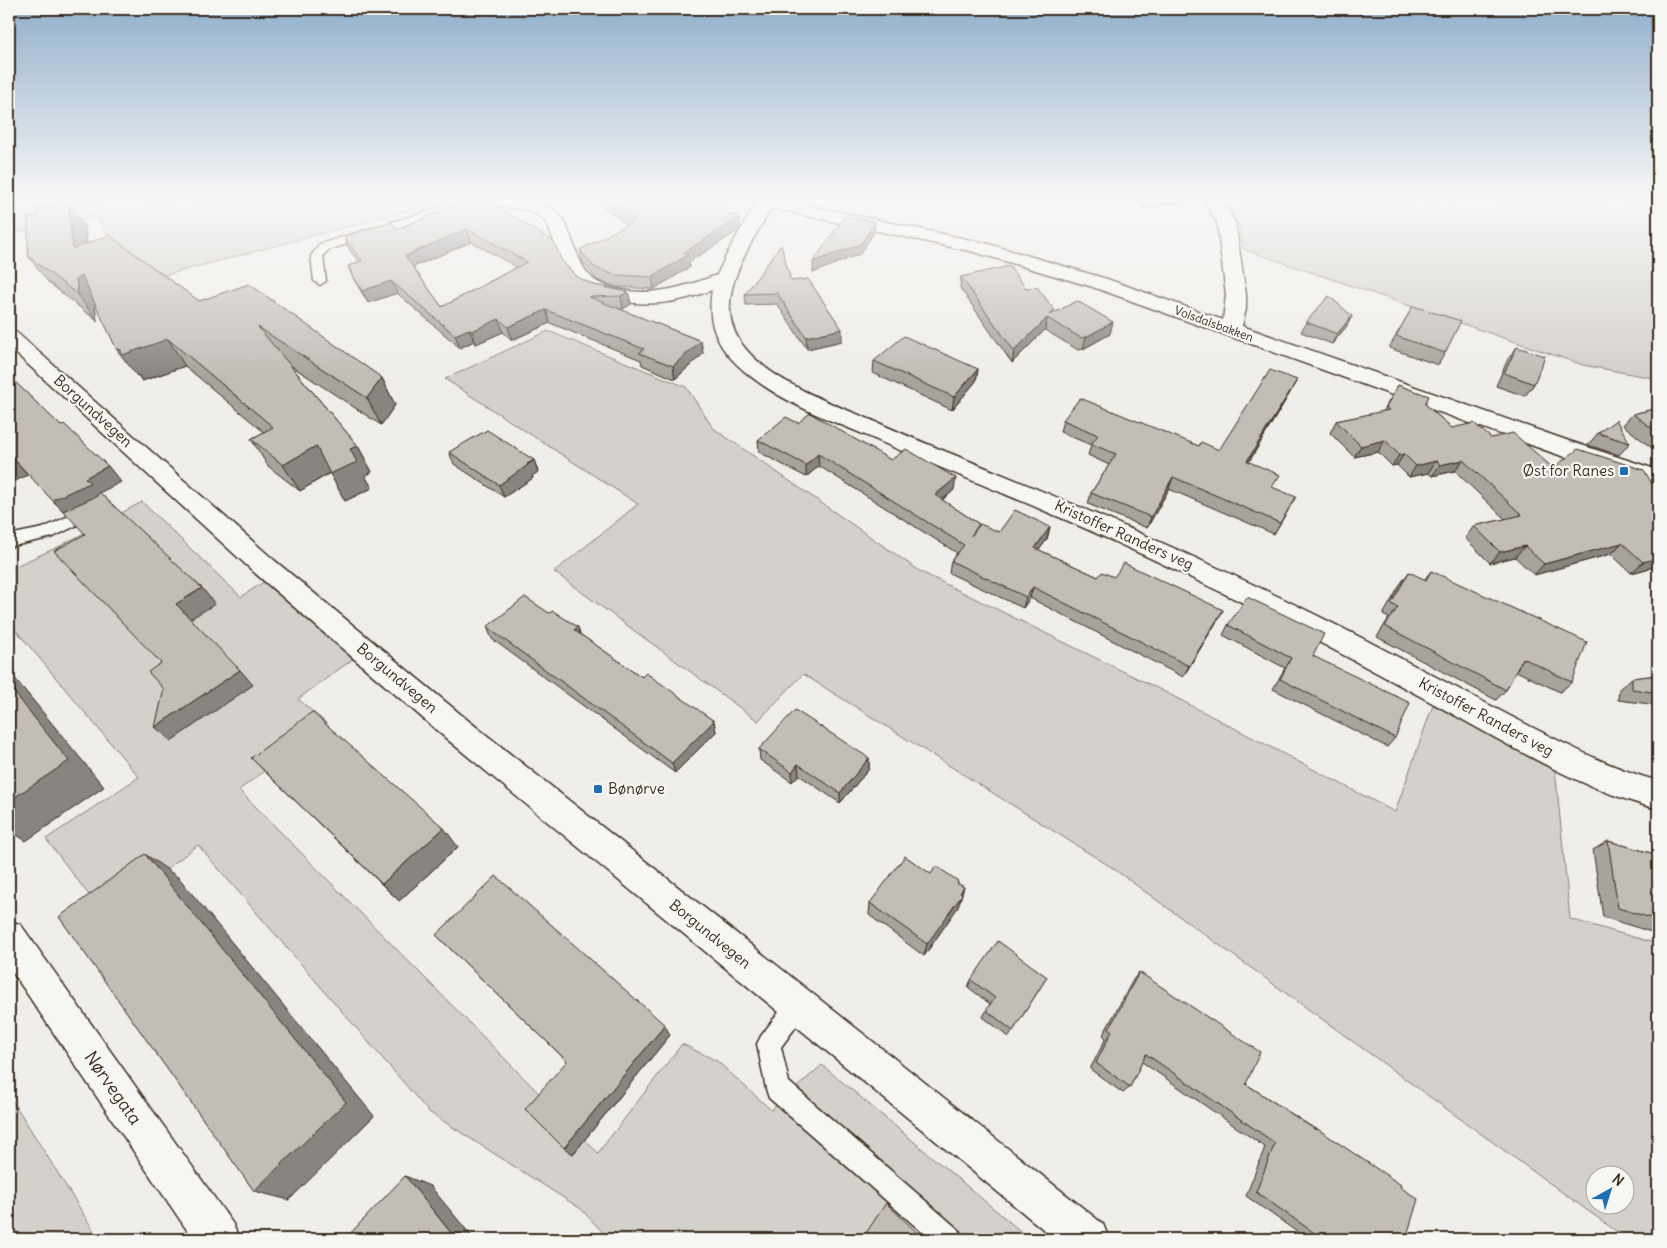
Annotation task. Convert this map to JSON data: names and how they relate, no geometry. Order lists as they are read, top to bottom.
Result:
{
  "streets": {
    "street": [
      "Volsdalsbakken",
      "Borgundvegen",
      "Kristoffer Randers veg",
      "Nørvegata"
    ]
  },
  "places": {
    "transit": ["Øst for Ranes", "Bønørve"]
  },
  "north": "top right"
}
